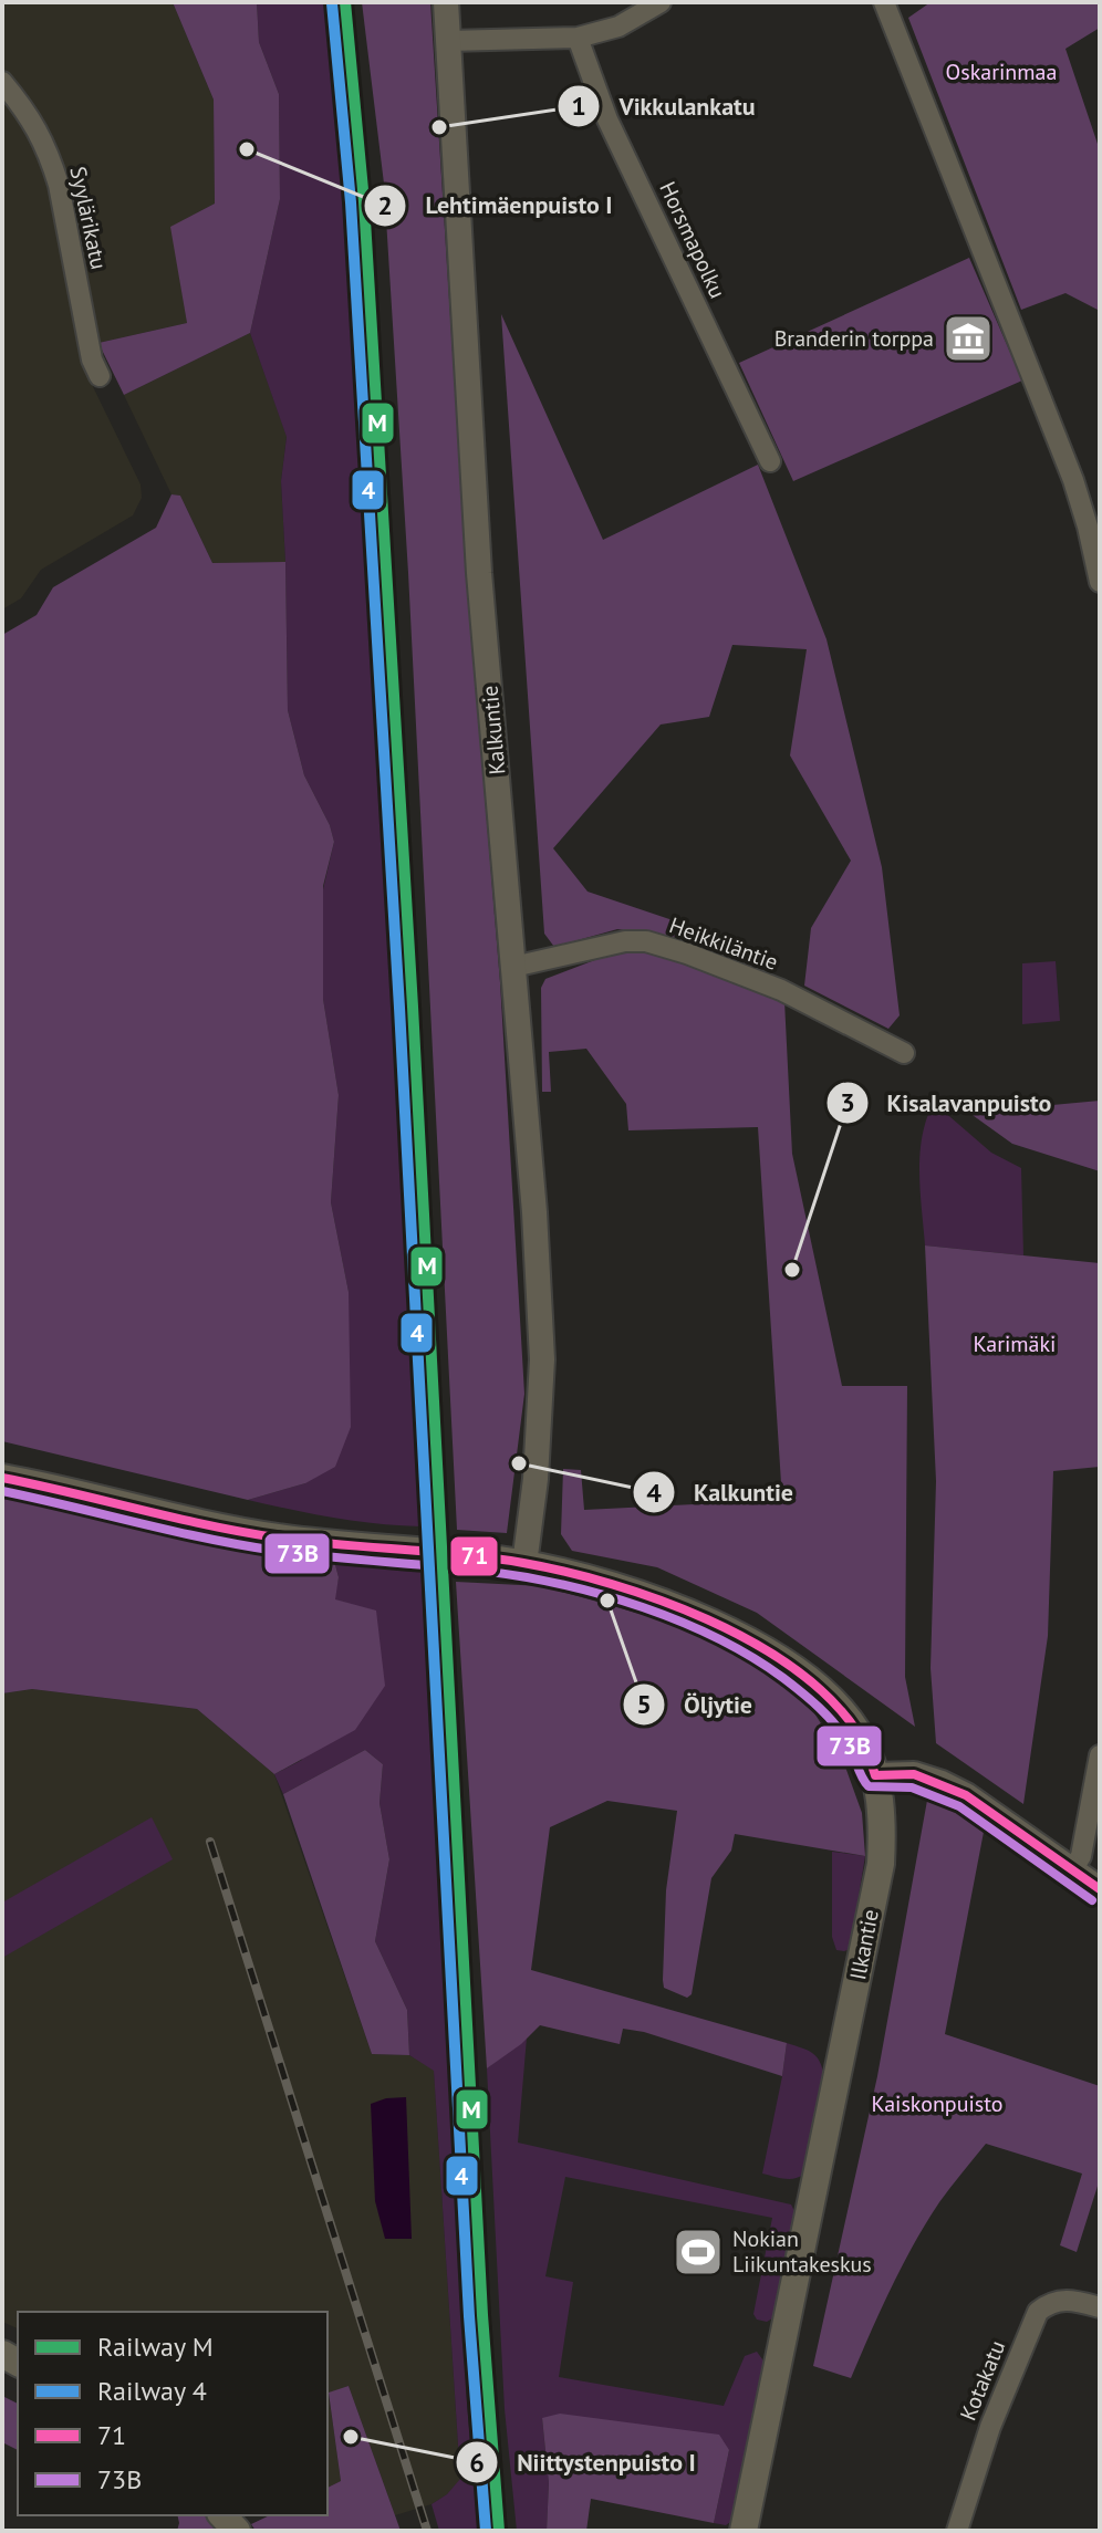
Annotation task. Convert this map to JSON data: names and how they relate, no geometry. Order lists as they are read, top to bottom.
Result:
{
  "streets": {
    "main road": ["Ilkantie"],
    "street": [
      "Syylärikatu",
      "Horsmapolku",
      "Kalkuntie",
      "Heikkiläntie",
      "Kotakatu"
    ]
  },
  "crossings": [
    ["Kalkuntie", "Heikkiläntie"],
    ["Kalkuntie", "Ilkantie"]
  ],
  "parks": ["Oskarinmaa", "Karimäki", "Kaiskonpuisto"],
  "places": {
    "other": [
      "Vikkulankatu",
      "Lehtimäenpuisto I",
      "Kisalavanpuisto",
      "Kalkuntie",
      "Öljytie",
      "Niittystenpuisto I"
    ],
    "museum": ["Branderin torppa"],
    "sports": ["Nokian Liikuntakeskus"]
  },
  "lines": [
    "rail line M",
    "rail line 4",
    "transit line 71",
    "transit line 73B"
  ],
  "legend": [
    "Railway M",
    "Railway 4",
    "71",
    "73B"
  ]
}
